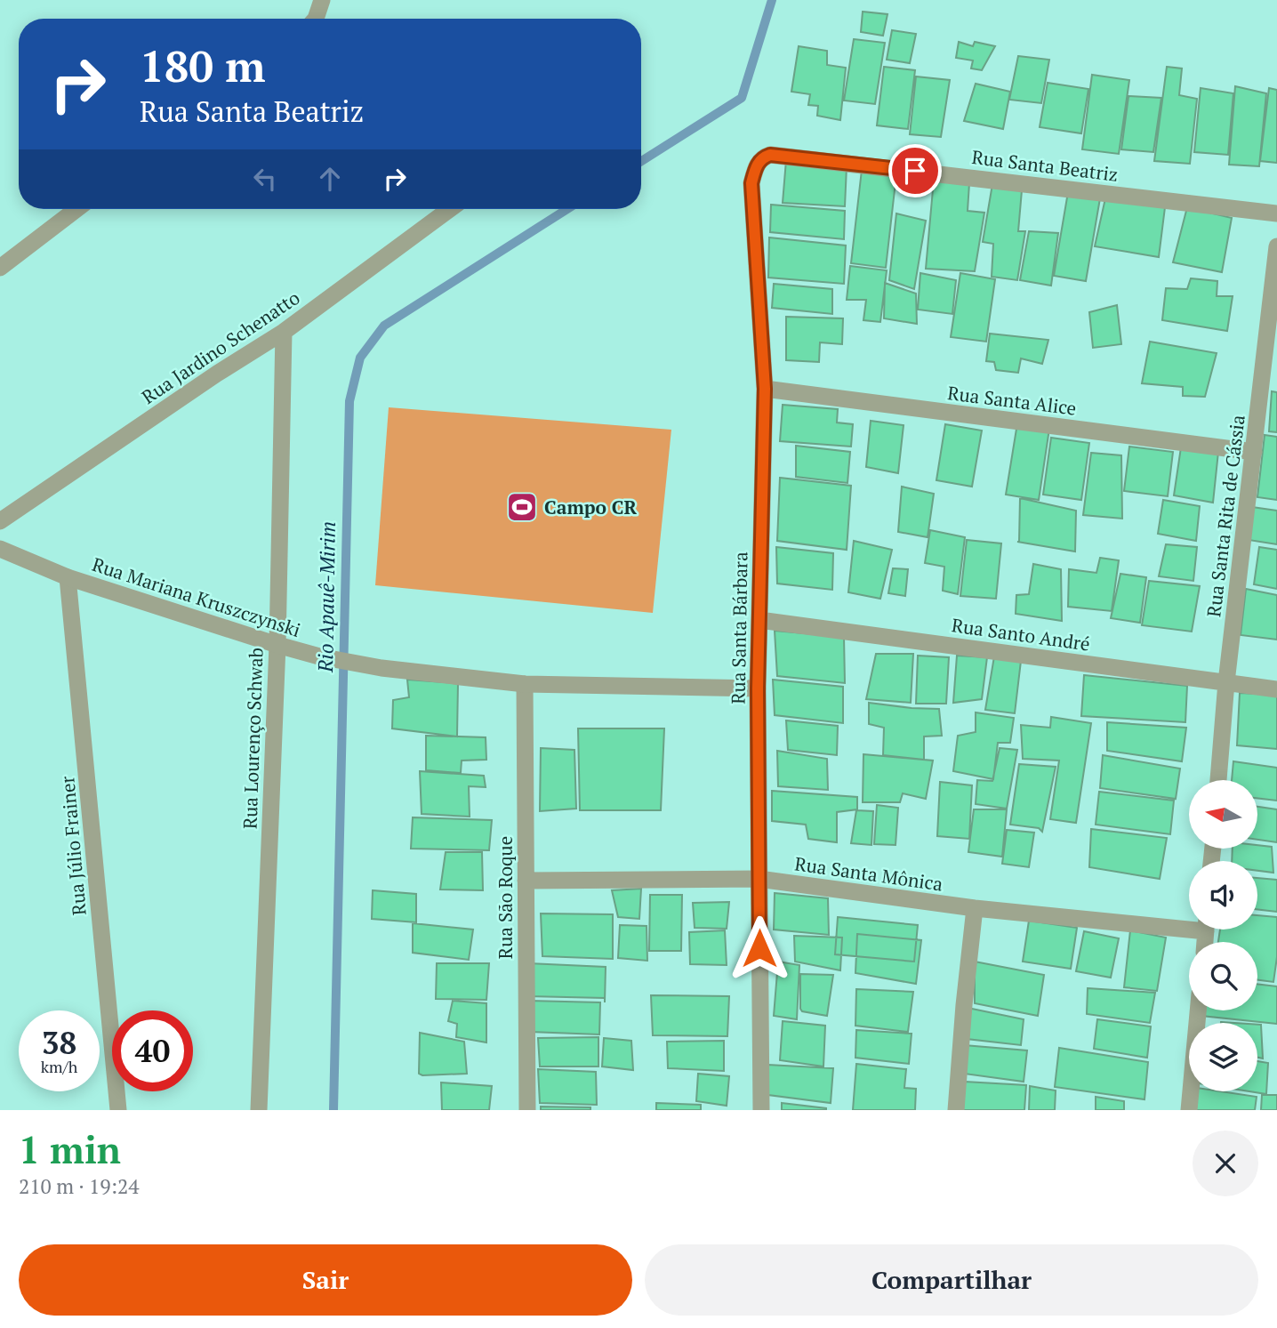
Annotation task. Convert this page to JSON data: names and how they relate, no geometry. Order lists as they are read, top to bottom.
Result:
{
  "streets": {
    "street": [
      "Rua Santa Beatriz",
      "Rua Jardino Schenatto",
      "Rua Santa Alice",
      "Rua Santa Rita de Cássia",
      "Rua Mariana Kruszczynski",
      "Rua Santa Bárbara",
      "Rua Santo André",
      "Rua Lourenço Schwab",
      "Rua Júlio Frainer",
      "Rua Santa Mônica",
      "Rua São Roque"
    ]
  },
  "crossings": [
    ["Rua Santa Beatriz", "Rua Santa Bárbara"],
    ["Rua Jardino Schenatto", "Rua Lourenço Schwab"],
    ["Rua Santa Alice", "Rua Santa Rita de Cássia"],
    ["Rua Santa Alice", "Rua Santa Bárbara"],
    ["Rua Santa Rita de Cássia", "Rua Santo André"],
    ["Rua Mariana Kruszczynski", "Rua Santa Bárbara"],
    ["Rua Mariana Kruszczynski", "Rua Lourenço Schwab"],
    ["Rua Mariana Kruszczynski", "Rua Júlio Frainer"],
    ["Rua Mariana Kruszczynski", "Rua São Roque"],
    ["Rua Santa Bárbara", "Rua Santo André"],
    ["Rua Santa Bárbara", "Rua Santa Mônica"],
    ["Rua Santa Mônica", "Rua São Roque"]
  ],
  "water": ["Rio Apauê-Mirim"],
  "places": {
    "sports": ["Campo CR"]
  },
  "north": "left",
  "page": {
    "turn": ["180 m", "Rua Santa Beatriz"],
    "speed": "38 km/h",
    "limit": "40",
    "heading": ["1 min", "210 m · 19:24"],
    "buttons": ["Sair", "Compartilhar"]
  }
}
